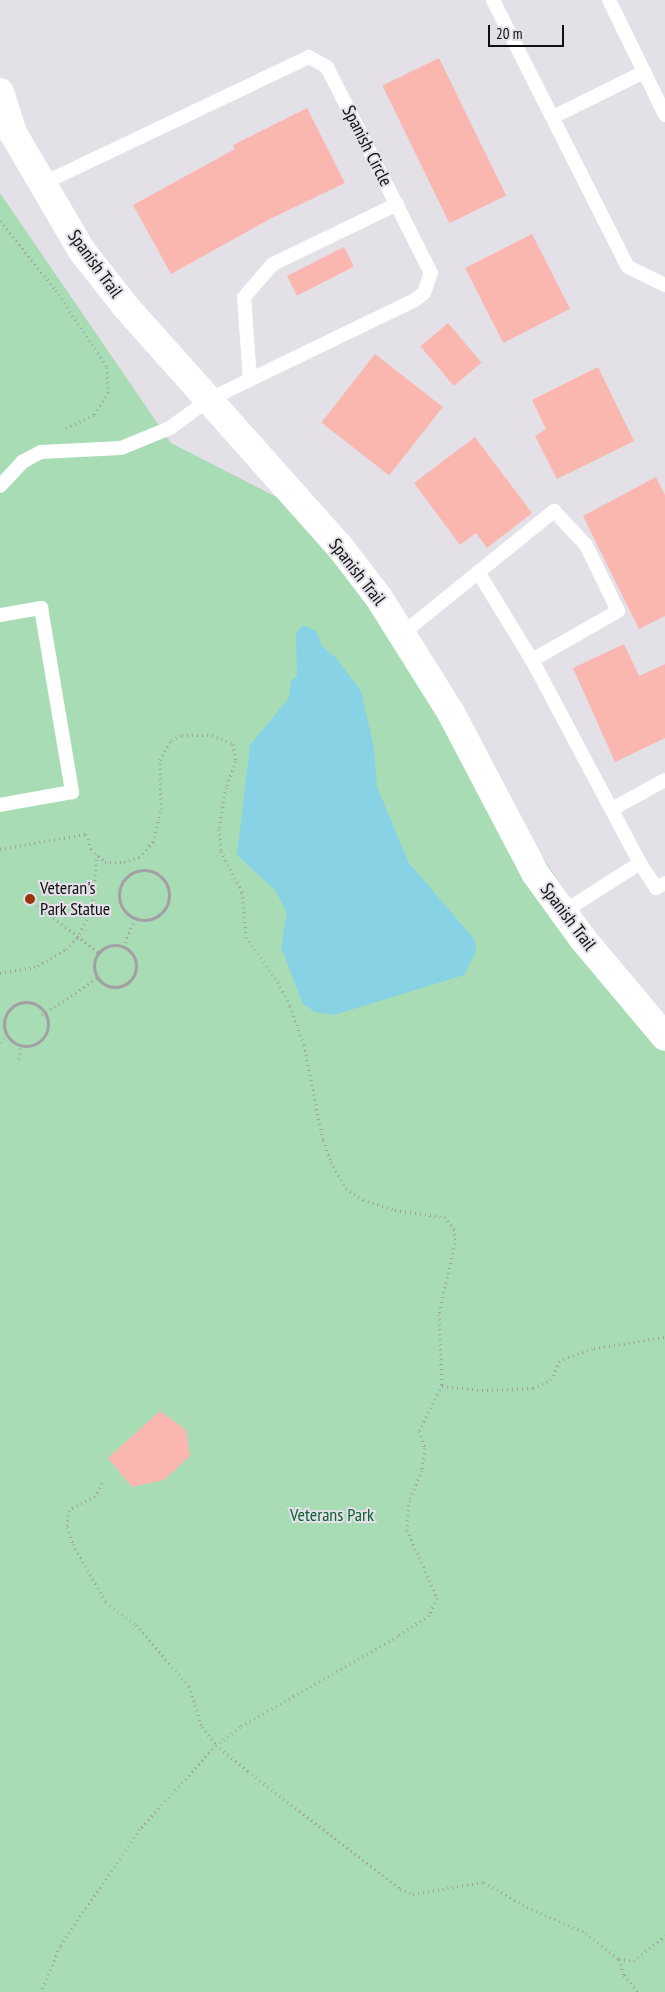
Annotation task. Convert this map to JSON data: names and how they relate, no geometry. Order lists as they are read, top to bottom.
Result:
{
  "streets": {
    "street": ["Spanish Trail"],
    "lane": ["Spanish Circle"]
  },
  "crossings": [
    ["Spanish Circle", "Spanish Trail"]
  ],
  "parks": ["Veterans Park"],
  "places": ["Veteran's Park Statue"],
  "scale_bar": "20 m"
}
